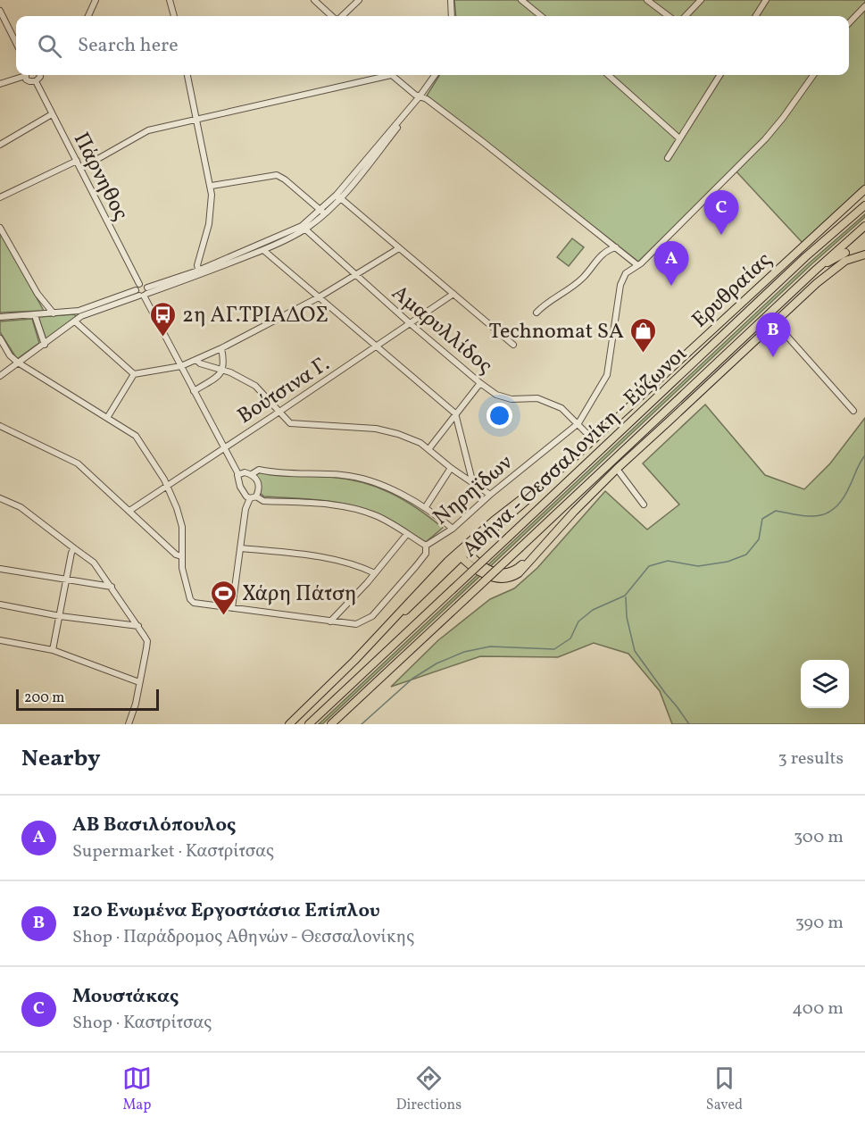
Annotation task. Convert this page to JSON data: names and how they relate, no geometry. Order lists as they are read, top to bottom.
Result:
{
  "streets": {
    "highway": ["Αθήνα - Θεσσαλονίκη - Εύζωνοι"],
    "main road": ["Ερυθραίας"],
    "street": [
      "Πάρνηθος",
      "Αμαρυλλίδος",
      "Βούτσινα Γ.",
      "Νηρηϊδων"
    ]
  },
  "crossings": [
    ["Πάρνηθος", "Βούτσινα Γ."],
    ["Πάρνηθος", "Νηρηϊδων"],
    ["Ερυθραίας", "Αμαρυλλίδος"],
    ["Αμαρυλλίδος", "Βούτσινα Γ."],
    ["Αμαρυλλίδος", "Νηρηϊδων"]
  ],
  "places": {
    "bus stop": ["2η ΑΓ.ΤΡΙΑΔΟΣ"],
    "shop": ["Technomat SA"],
    "sports": ["Χάρη Πάτση"]
  },
  "scale_bar": "200 m",
  "page": {
    "search": "Search here",
    "pins": ["C", "A", "B"],
    "scale": "200 m",
    "heading": ["Nearby", "3 results"],
    "list": [
      {
        "mark": "A",
        "name": "ΑΒ Βασιλόπουλος",
        "note": "Supermarket · Καστρίτσας",
        "value": "300 m"
      },
      {
        "mark": "B",
        "name": "120 Ενωμένα Εργοστάσια Επίπλου",
        "note": "Shop · Παράδρομος Αθηνών - Θεσσαλονίκης",
        "value": "390 m"
      },
      {
        "mark": "C",
        "name": "Μουστάκας",
        "note": "Shop · Καστρίτσας",
        "value": "400 m"
      }
    ],
    "nav": ["Map", "Directions", "Saved"]
  }
}
